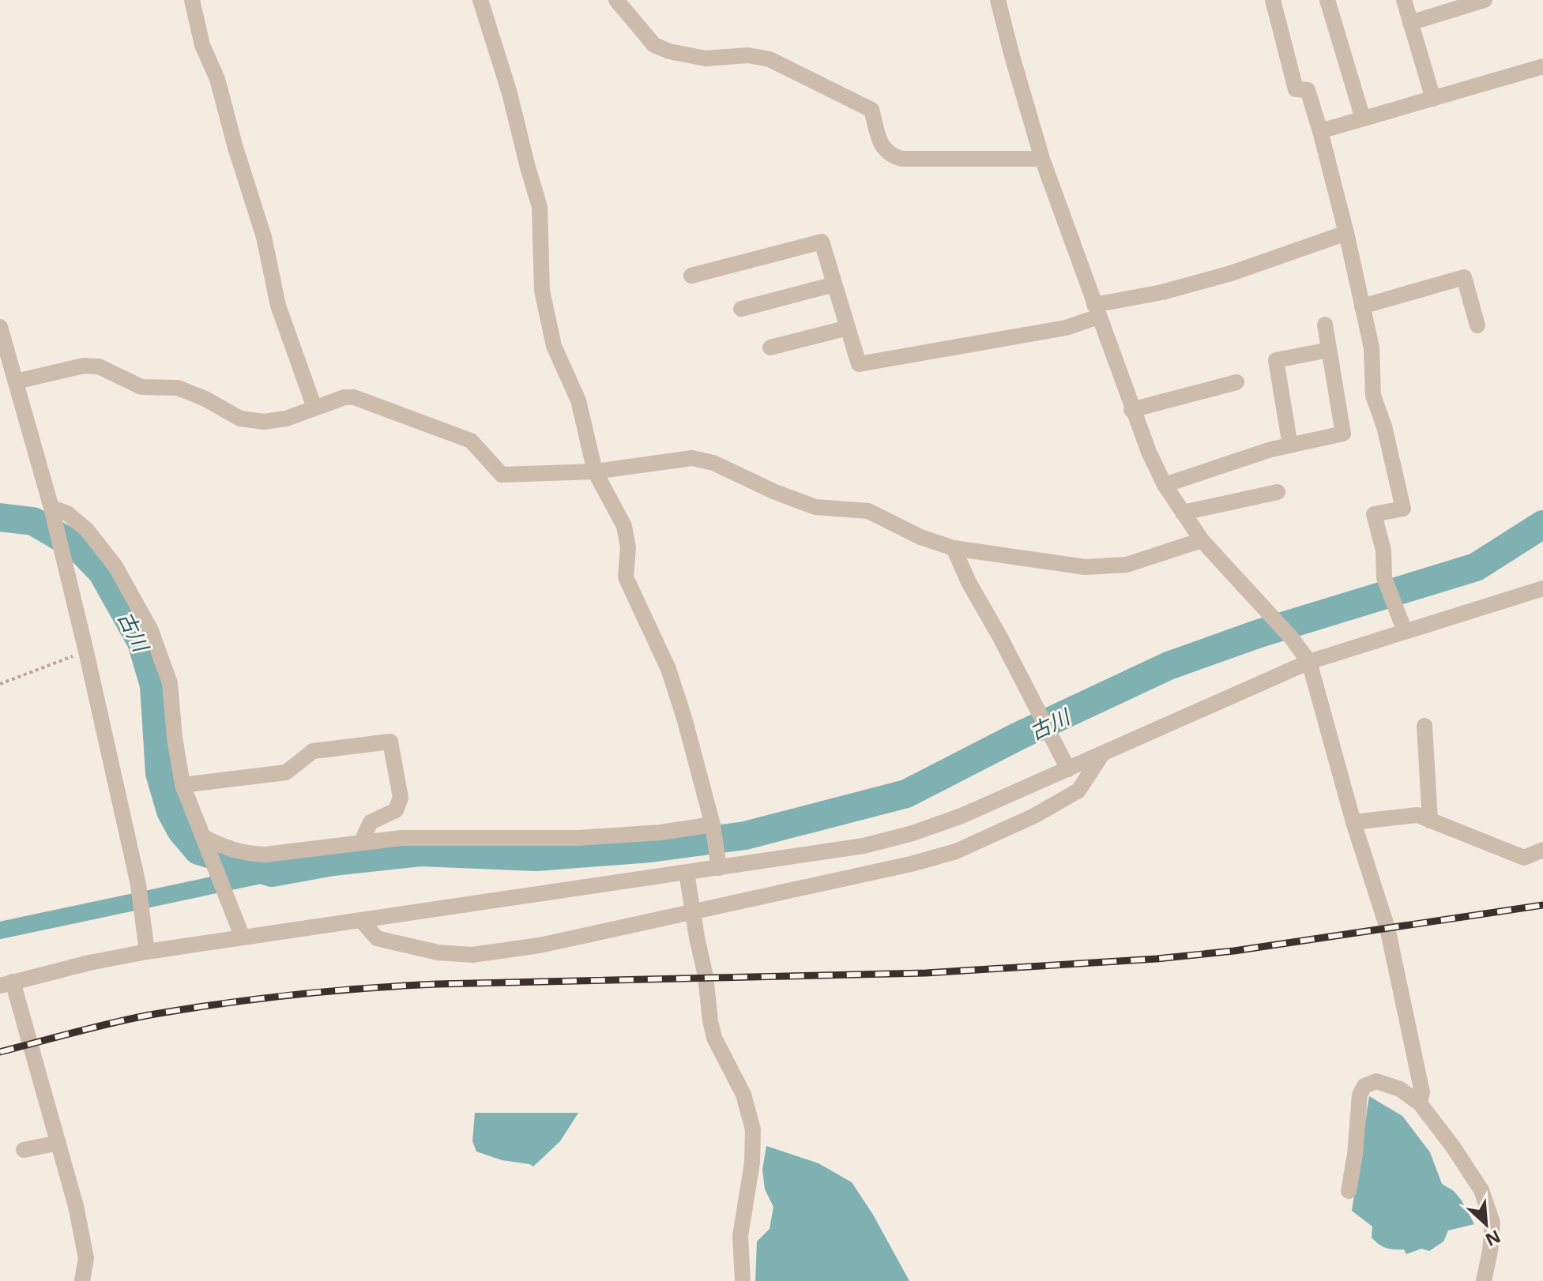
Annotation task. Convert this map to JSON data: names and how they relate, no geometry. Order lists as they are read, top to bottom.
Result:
{
  "water": ["古川"],
  "north": "bottom right"
}
